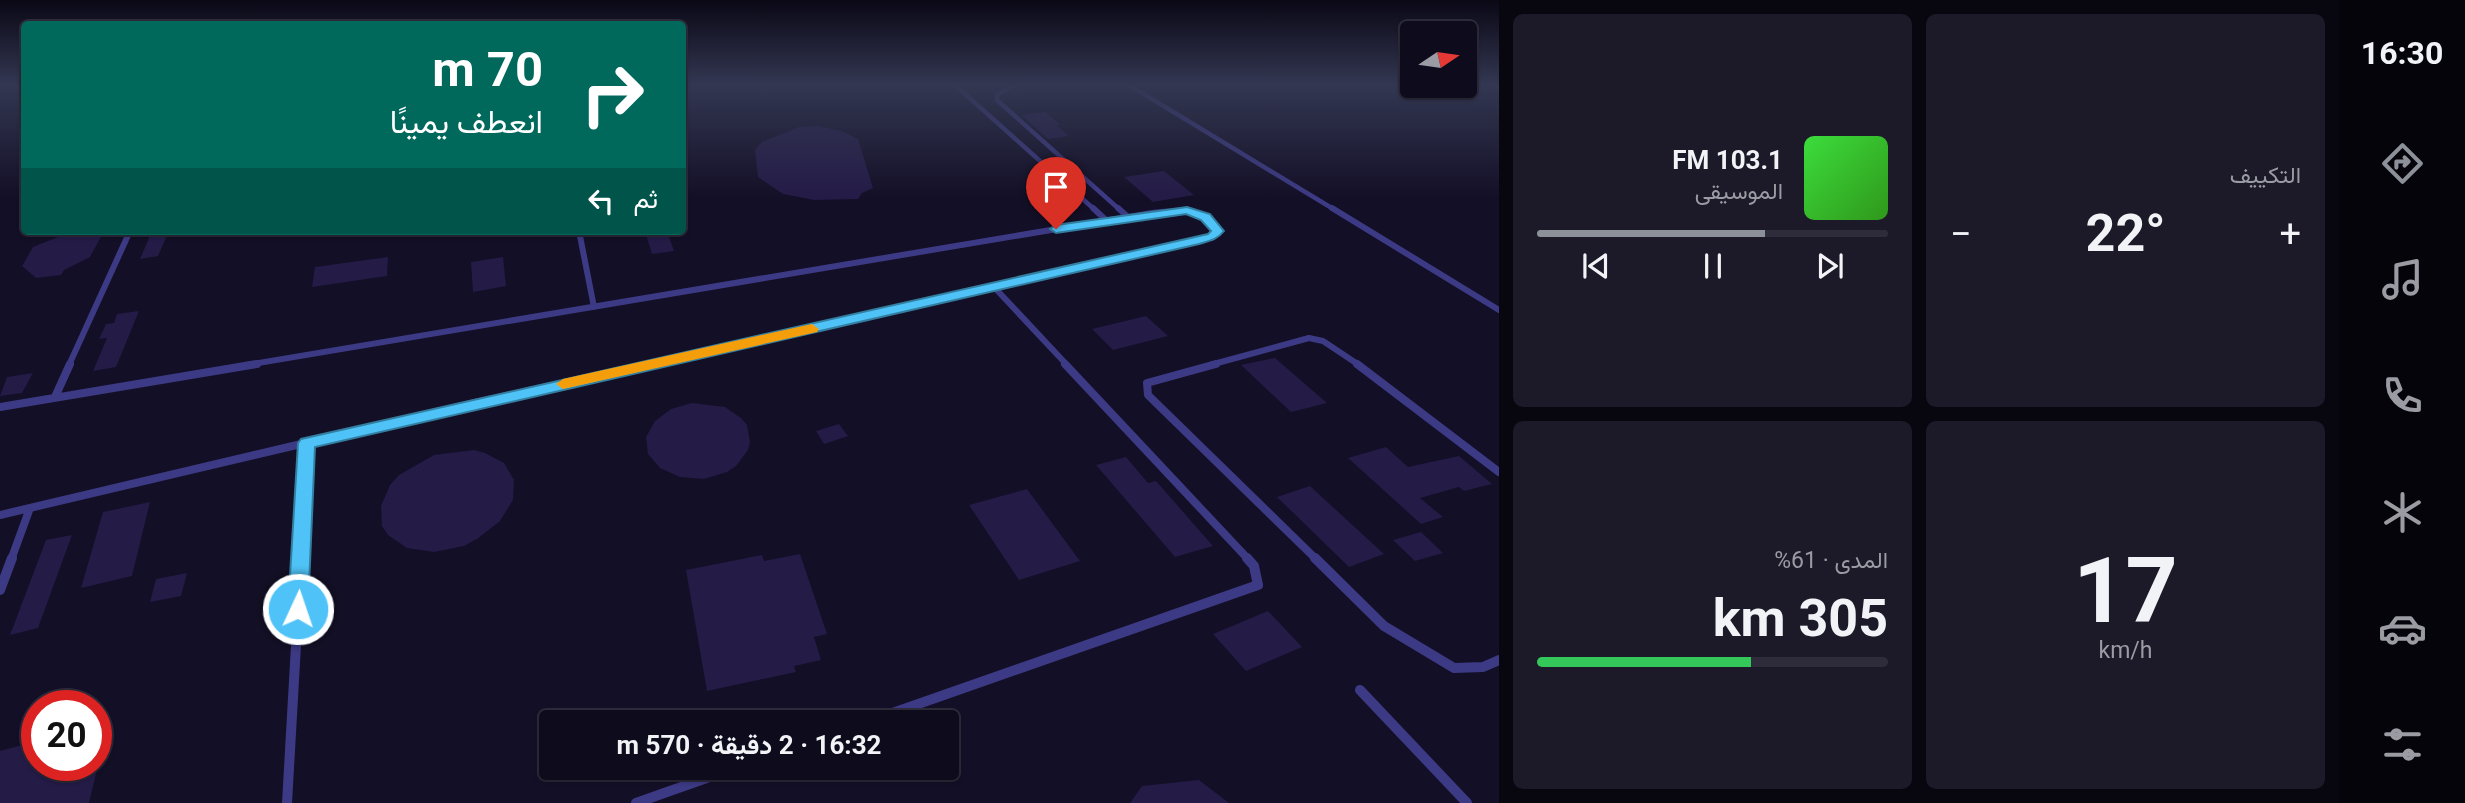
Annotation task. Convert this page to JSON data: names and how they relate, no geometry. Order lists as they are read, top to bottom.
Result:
{
  "north": "right",
  "page": {
    "tabs": "16:30",
    "tile": [
      "التكييف",
      ["17", "km/h"],
      ["المدى · 61%", "305 km"]
    ],
    "turn": ["70 m", "انعطف يمينًا"],
    "song": ["103.1 FM", "الموسيقى"],
    "then": "ثم",
    "heat": ["−", "22°", "+"],
    "limit": "20",
    "trip": "16:32 · 2 دقيقة · 570 m"
  }
}
